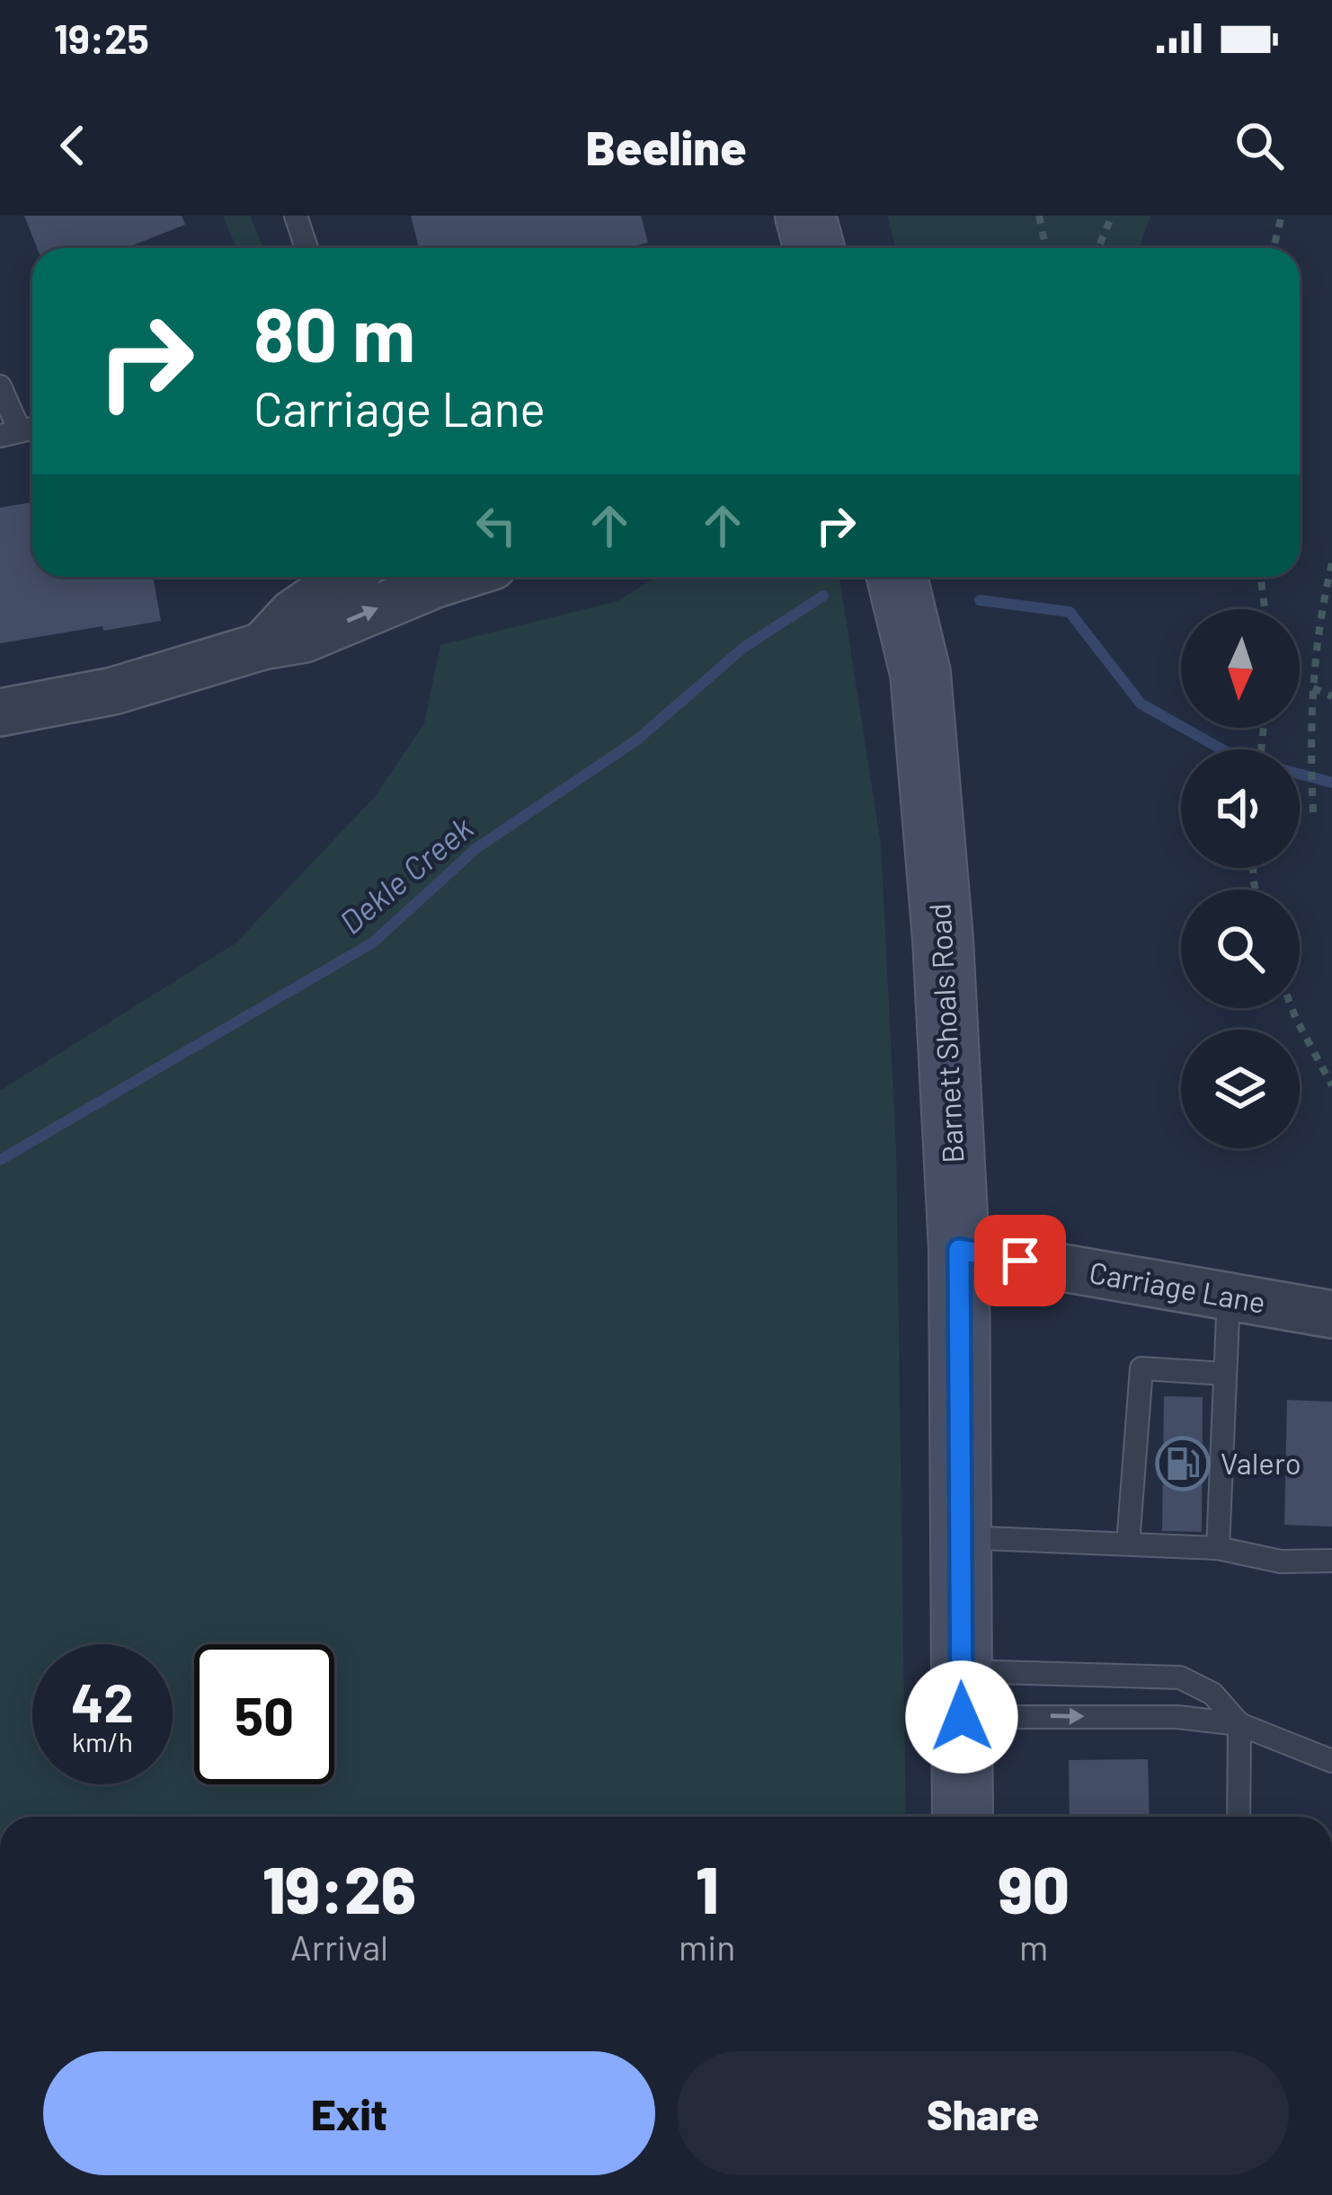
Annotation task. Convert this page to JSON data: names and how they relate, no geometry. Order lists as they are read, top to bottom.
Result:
{
  "streets": {
    "main road": ["Barnett Shoals Road"],
    "street": ["Carriage Lane"]
  },
  "crossings": [
    ["Barnett Shoals Road", "Carriage Lane"]
  ],
  "water": ["Dekle Creek"],
  "places": {
    "fuel station": ["Valero"]
  },
  "north": "bottom",
  "page": {
    "status": "19:25",
    "header": "Beeline",
    "turn": ["80 m", "Carriage Lane"],
    "speed": "42 km/h",
    "limit": "50",
    "eta": [
      "19:26",
      "Arrival",
      "1",
      "min",
      "90",
      "m"
    ],
    "buttons": ["Exit", "Share"]
  }
}
